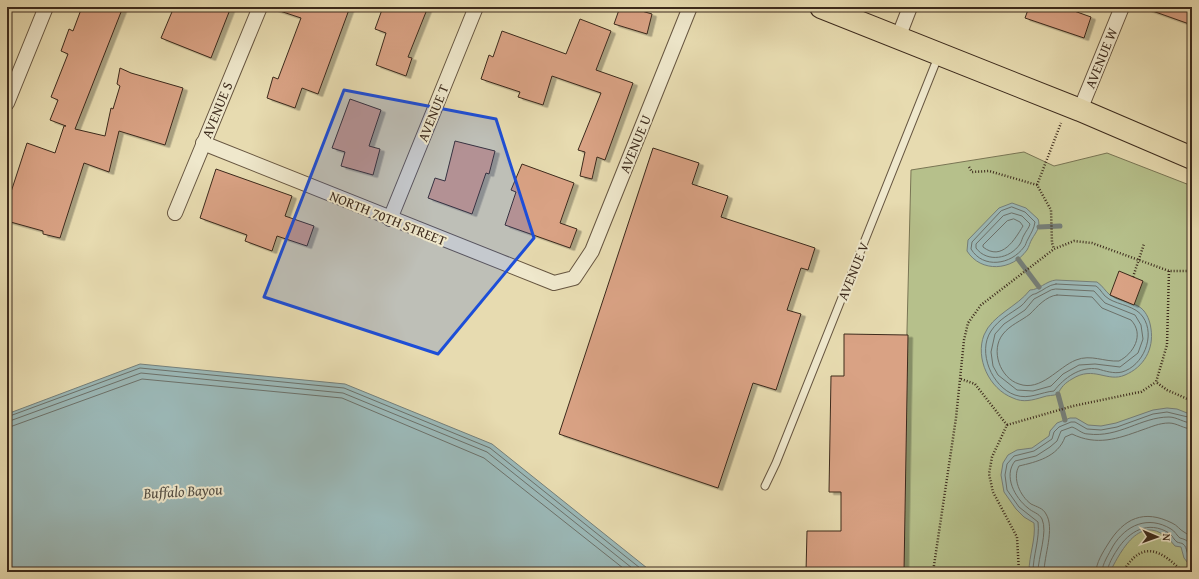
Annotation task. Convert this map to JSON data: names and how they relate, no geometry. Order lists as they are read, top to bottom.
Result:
{
  "streets": {
    "street": [
      "AVENUE W",
      "AVENUE S",
      "AVENUE T",
      "AVENUE U",
      "NORTH 70TH STREET"
    ],
    "lane": ["AVENUE V"]
  },
  "crossings": [
    ["AVENUE S", "NORTH 70TH STREET"],
    ["AVENUE T", "NORTH 70TH STREET"],
    ["AVENUE U", "NORTH 70TH STREET"]
  ],
  "water": ["Buffalo Bayou"],
  "north": "right"
}
